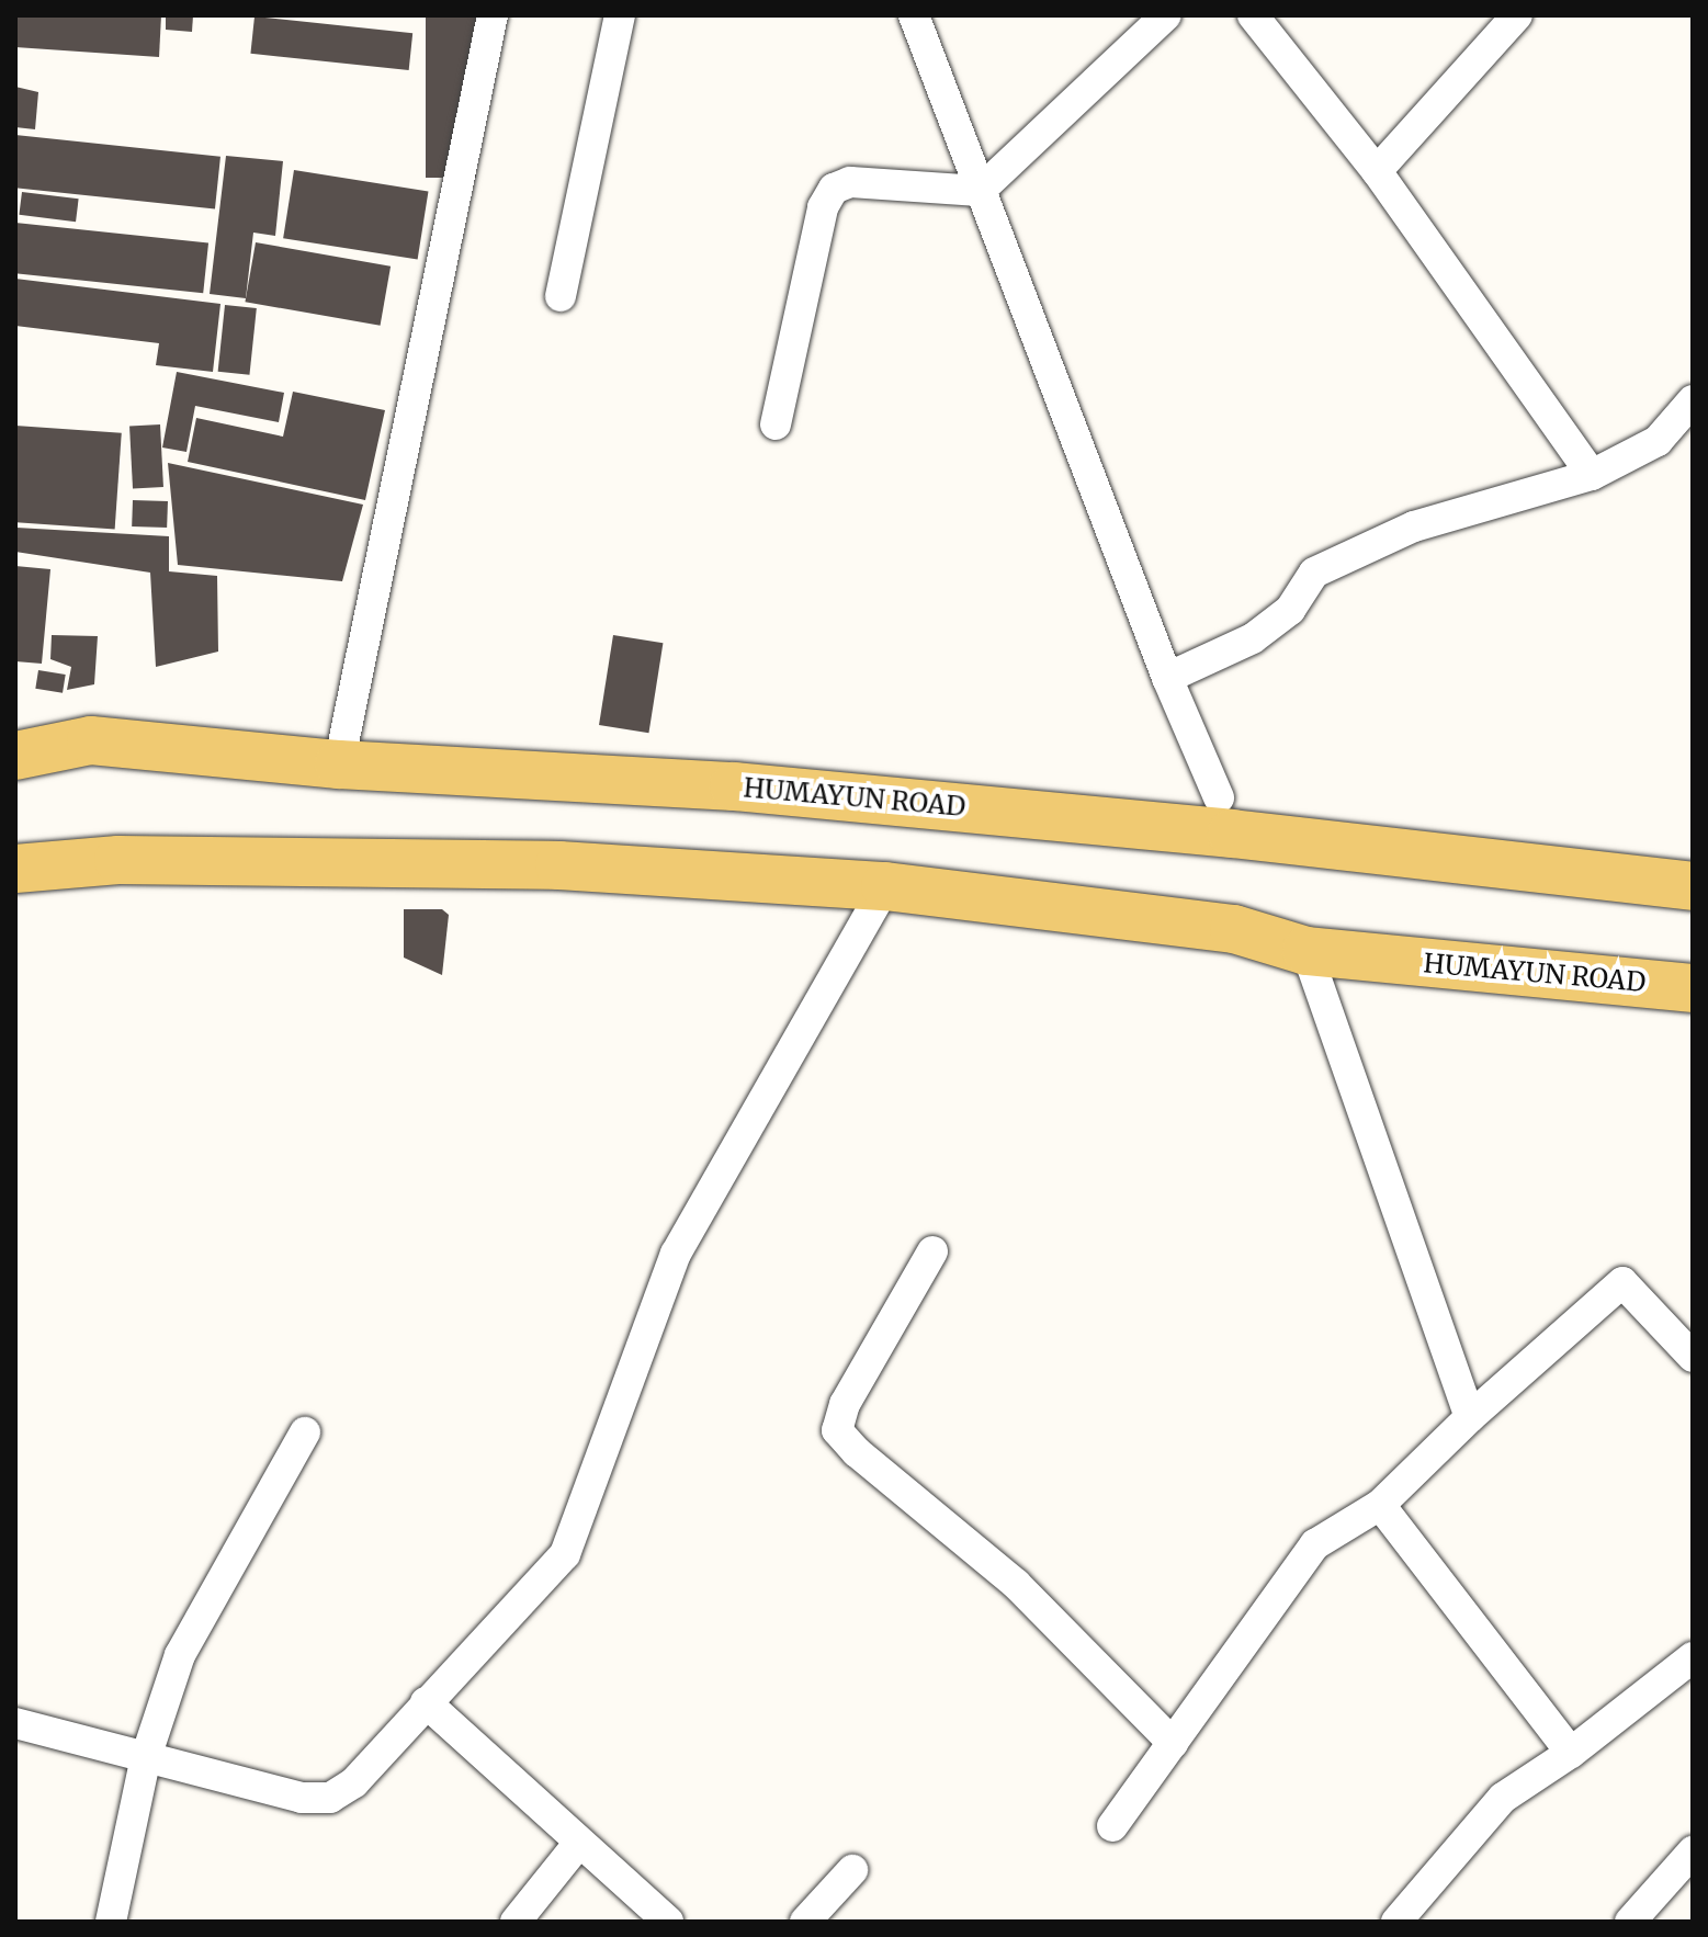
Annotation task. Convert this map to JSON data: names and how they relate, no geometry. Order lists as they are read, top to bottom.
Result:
{
  "streets": {
    "main road": ["HUMAYUN ROAD"]
  }
}
